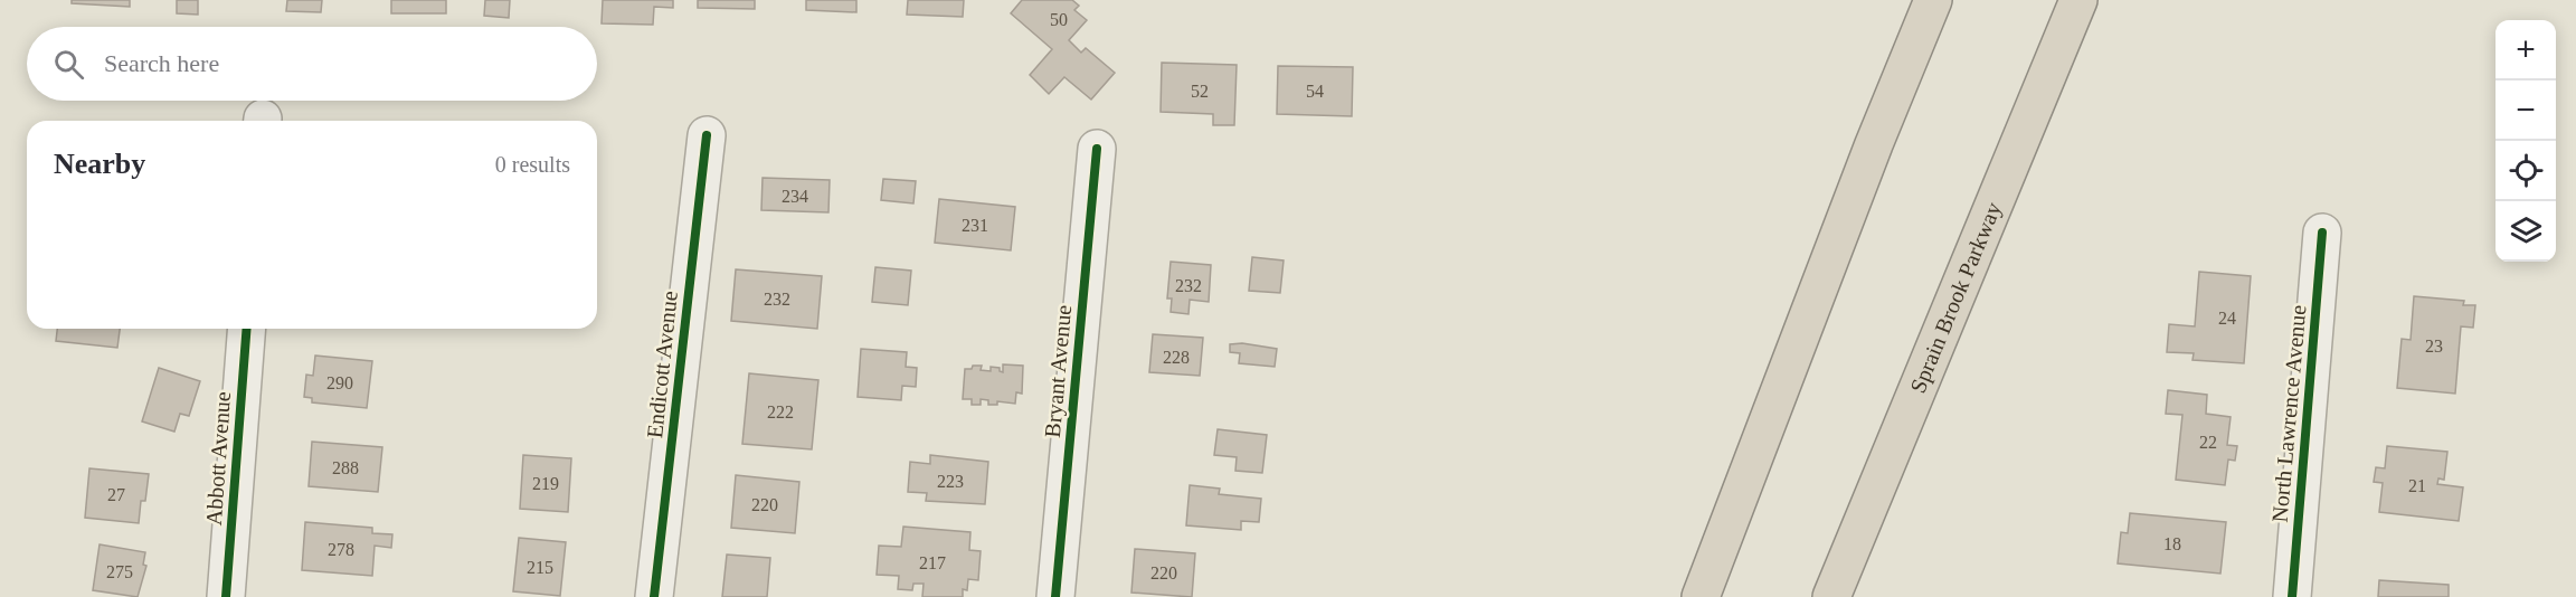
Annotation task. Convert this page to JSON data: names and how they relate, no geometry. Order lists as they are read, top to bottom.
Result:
{
  "streets": {
    "highway": ["Sprain Brook Parkway"],
    "street": [
      "Endicott Avenue",
      "Bryant Avenue",
      "North Lawrence Avenue",
      "Abbott Avenue"
    ]
  },
  "house_numbers": [
    "50",
    "52",
    "54",
    "234",
    "231",
    "232",
    "232",
    "24",
    "23",
    "228",
    "290",
    "222",
    "22",
    "288",
    "223",
    "219",
    "21",
    "27",
    "220",
    "18",
    "278",
    "217",
    "215",
    "275",
    "220"
  ],
  "page": {
    "map_buttons": ["+", "−"],
    "search": "Search here",
    "heading": ["Nearby", "0 results"]
  }
}
